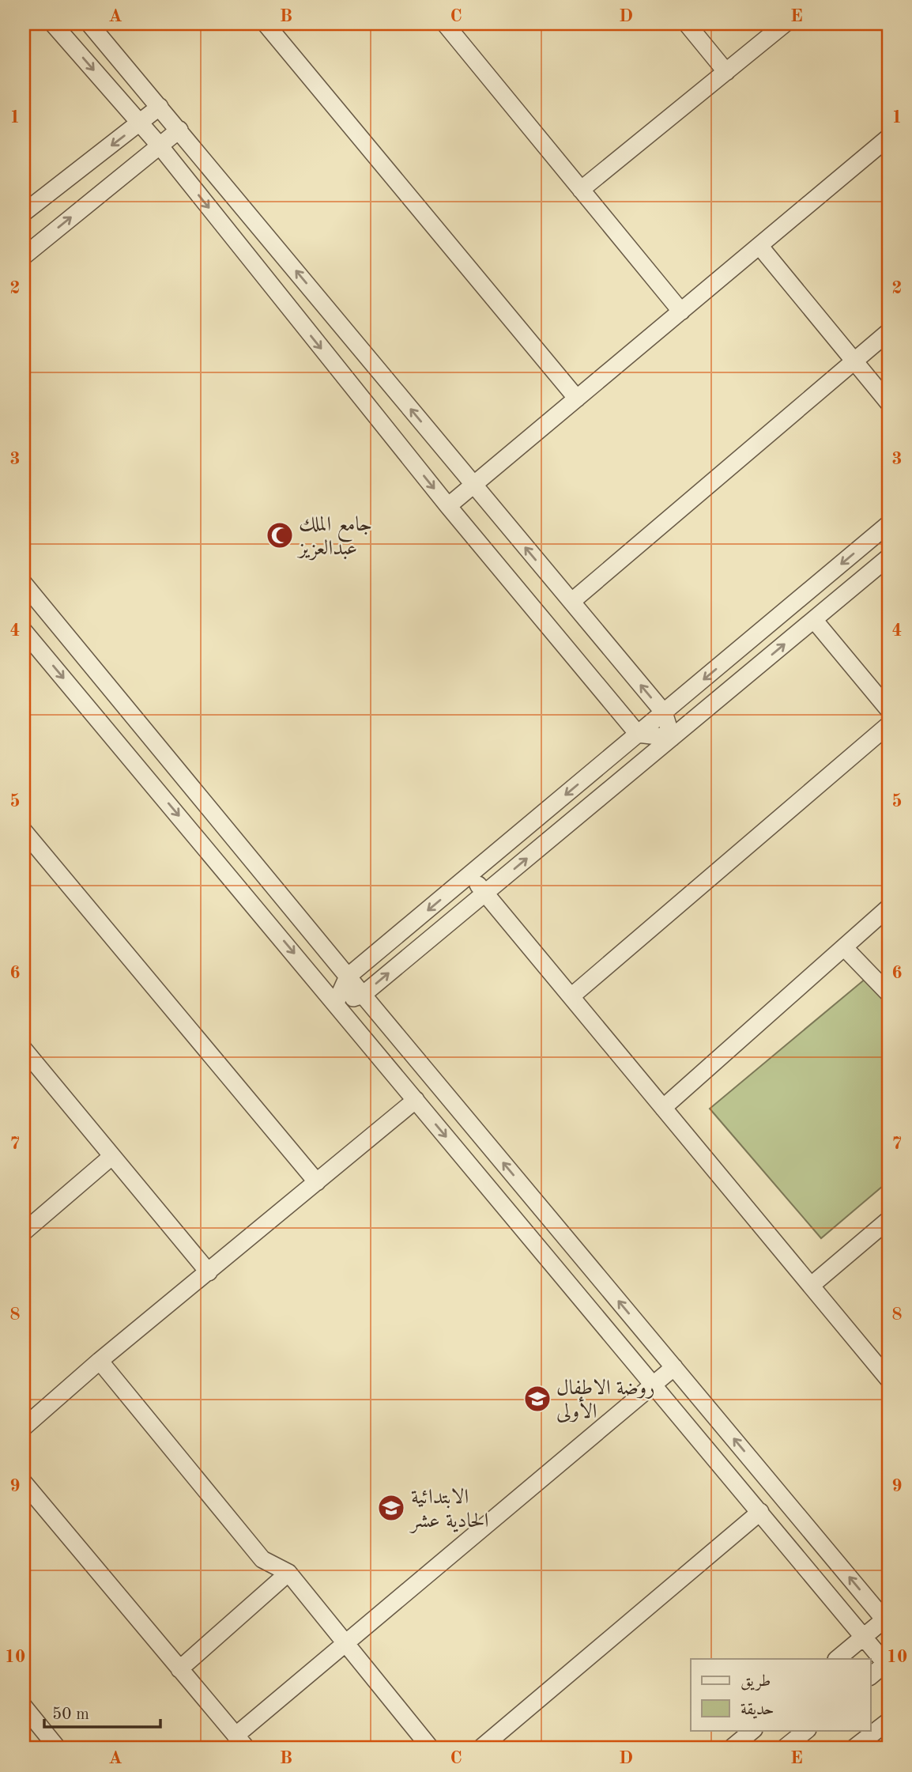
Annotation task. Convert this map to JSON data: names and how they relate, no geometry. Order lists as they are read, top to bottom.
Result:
{
  "places": {
    "mosque": ["جامع الملك عبدالعزيز"],
    "school or university": ["روضة الاطفال الأولى", "الابتدائية الحادية عشر"]
  },
  "legend": ["طريق", "حديقة"],
  "scale_bar": "50 m",
  "grid": {
    "columns": [
      "A",
      "B",
      "C",
      "D",
      "E"
    ],
    "rows": [
      "1",
      "2",
      "3",
      "4",
      "5",
      "6",
      "7",
      "8",
      "9",
      "10"
    ]
  }
}
